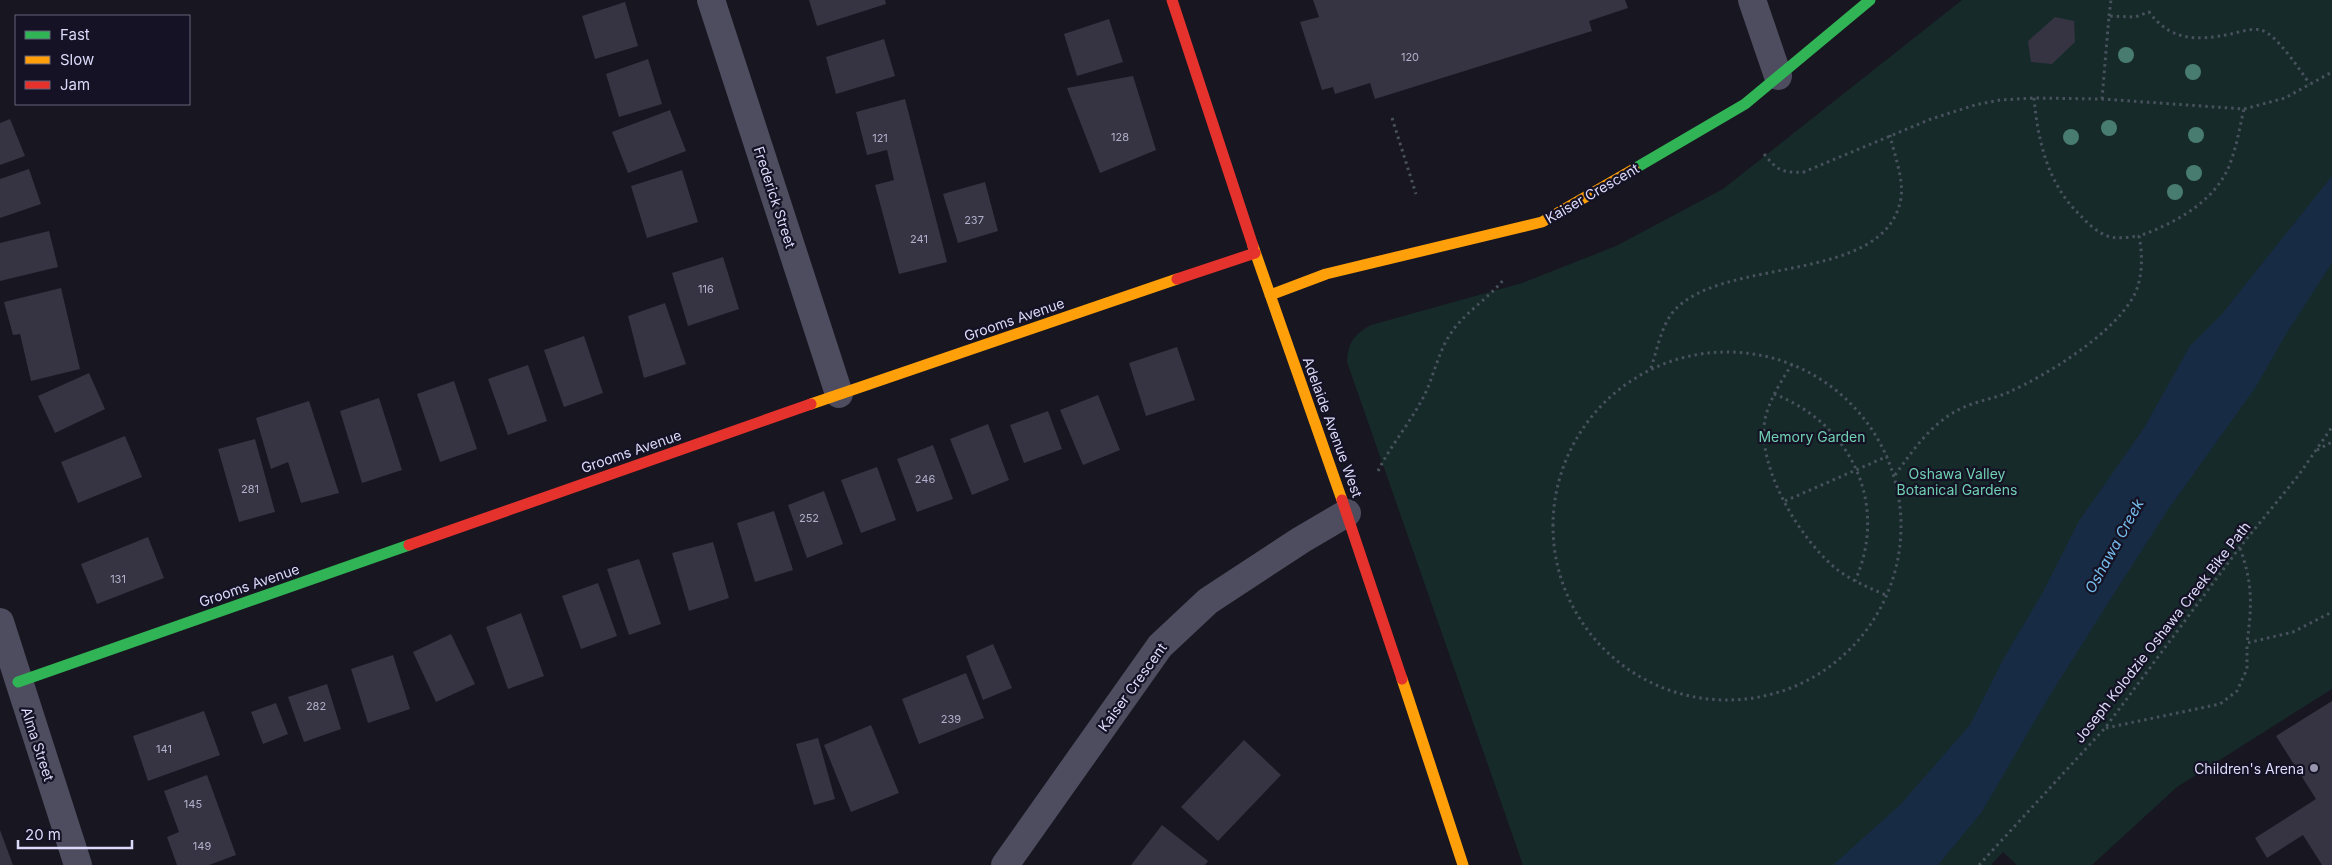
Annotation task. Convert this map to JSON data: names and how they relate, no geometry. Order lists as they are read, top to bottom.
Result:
{
  "streets": {
    "street": [
      "Kaiser Crescent",
      "Frederick Street",
      "Grooms Avenue",
      "Adelaide Avenue West",
      "Alma Street"
    ],
    "path": ["Joseph Kolodzie Oshawa Creek Bike Path"]
  },
  "crossings": [
    ["Kaiser Crescent", "Adelaide Avenue West"],
    ["Frederick Street", "Grooms Avenue"],
    ["Grooms Avenue", "Adelaide Avenue West"],
    ["Grooms Avenue", "Alma Street"]
  ],
  "water": ["Oshawa Creek"],
  "parks": ["Memory Garden", "Oshawa Valley Botanical Gardens"],
  "places": ["Children's Arena"],
  "house_numbers": [
    "120",
    "128",
    "121",
    "237",
    "241",
    "116",
    "246",
    "281",
    "252",
    "131",
    "282",
    "239",
    "141",
    "145",
    "149"
  ],
  "legend": ["Fast", "Slow", "Jam"],
  "scale_bar": "20 m"
}
